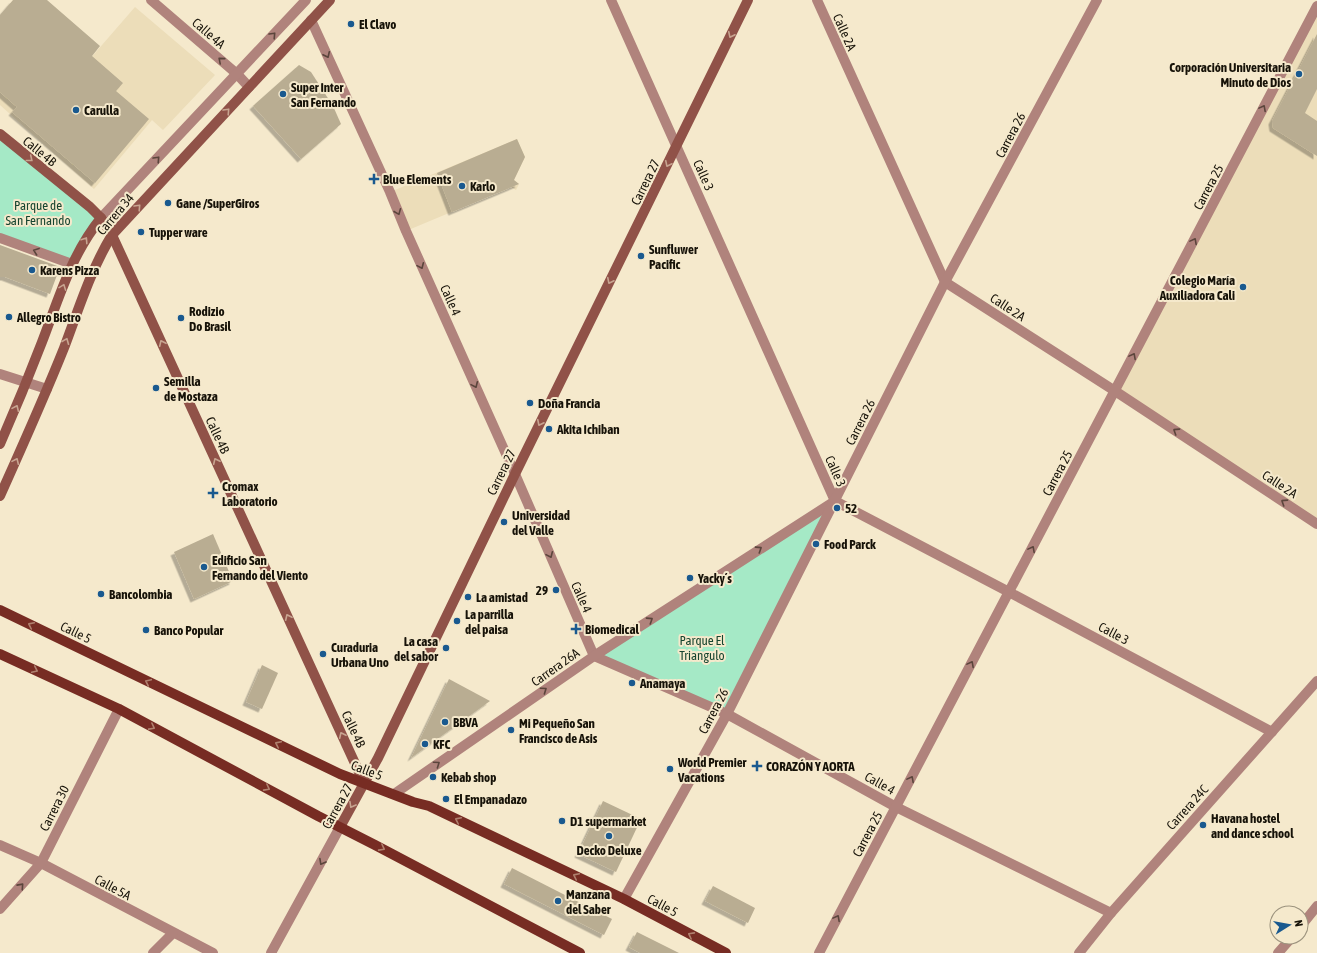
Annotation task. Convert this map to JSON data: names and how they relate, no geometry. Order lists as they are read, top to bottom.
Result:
{
  "streets": {
    "main road": ["Calle 5"],
    "street": [
      "Calle 2A",
      "Calle 4A",
      "Carrera 26",
      "Calle 4B",
      "Calle 3",
      "Carrera 27",
      "Carrera 25",
      "Carrera 34",
      "Calle 4",
      "Carrera 26A",
      "Carrera 24C",
      "Carrera 30",
      "Calle 5A"
    ]
  },
  "crossings": [
    ["Calle 2A", "Carrera 26"],
    ["Calle 2A", "Carrera 25"],
    ["Calle 4A", "Carrera 34"],
    ["Carrera 26", "Calle 3"],
    ["Carrera 26", "Calle 4"],
    ["Carrera 26", "Calle 5"],
    ["Carrera 26", "Carrera 26A"],
    ["Calle 4B", "Carrera 27"],
    ["Calle 4B", "Carrera 34"],
    ["Calle 4B", "Calle 5"],
    ["Calle 3", "Carrera 27"],
    ["Calle 3", "Carrera 25"],
    ["Calle 3", "Carrera 26A"],
    ["Calle 3", "Carrera 24C"],
    ["Carrera 27", "Calle 4"],
    ["Carrera 27", "Calle 5"],
    ["Carrera 25", "Calle 4"],
    ["Carrera 34", "Calle 4"],
    ["Calle 4", "Carrera 26A"],
    ["Calle 4", "Carrera 24C"],
    ["Calle 5", "Carrera 26A"],
    ["Carrera 30", "Calle 5A"]
  ],
  "one_way": [
    "Calle 4A",
    "Carrera 27",
    "Carrera 25",
    "Carrera 34",
    "Calle 4",
    "Carrera 26A"
  ],
  "parks": ["Parque de San Fernando", "Parque El Triangulo"],
  "places": {
    "other": [
      "El Clavo",
      "Corporación Universitaria Minuto de Dios",
      "Super Inter San Fernando",
      "Carulla",
      "Karlo",
      "Gane /SuperGiros",
      "Tupper ware",
      "Sunfluwer Pacific",
      "Karens Pizza",
      "Colegio María Auxiliadora Cali",
      "Allegro Bistro",
      "Rodizio Do Brasil",
      "Semilla de Mostaza",
      "Doña Francia",
      "Akita Ichiban",
      "52",
      "Universidad del Valle",
      "Food Parck",
      "Edificio San Fernando del Viento",
      "Yacky´s",
      "29",
      "Bancolombia",
      "La amistad",
      "La parrilla del paisa",
      "Banco Popular",
      "La casa del sabor",
      "Curaduria Urbana Uno",
      "Anamaya",
      "BBVA",
      "Mi Pequeño San Francisco de Asis",
      "KFC",
      "World Premier Vacations",
      "Kebab shop",
      "El Empanadazo",
      "D1 supermarket",
      "Havana hostel and dance school",
      "Decko Deluxe",
      "Manzana del Saber"
    ],
    "health": [
      "Blue Elements",
      "Cromax Laboratorio",
      "Biomedical",
      "CORAZÓN Y AORTA"
    ]
  },
  "north": "right"
}
